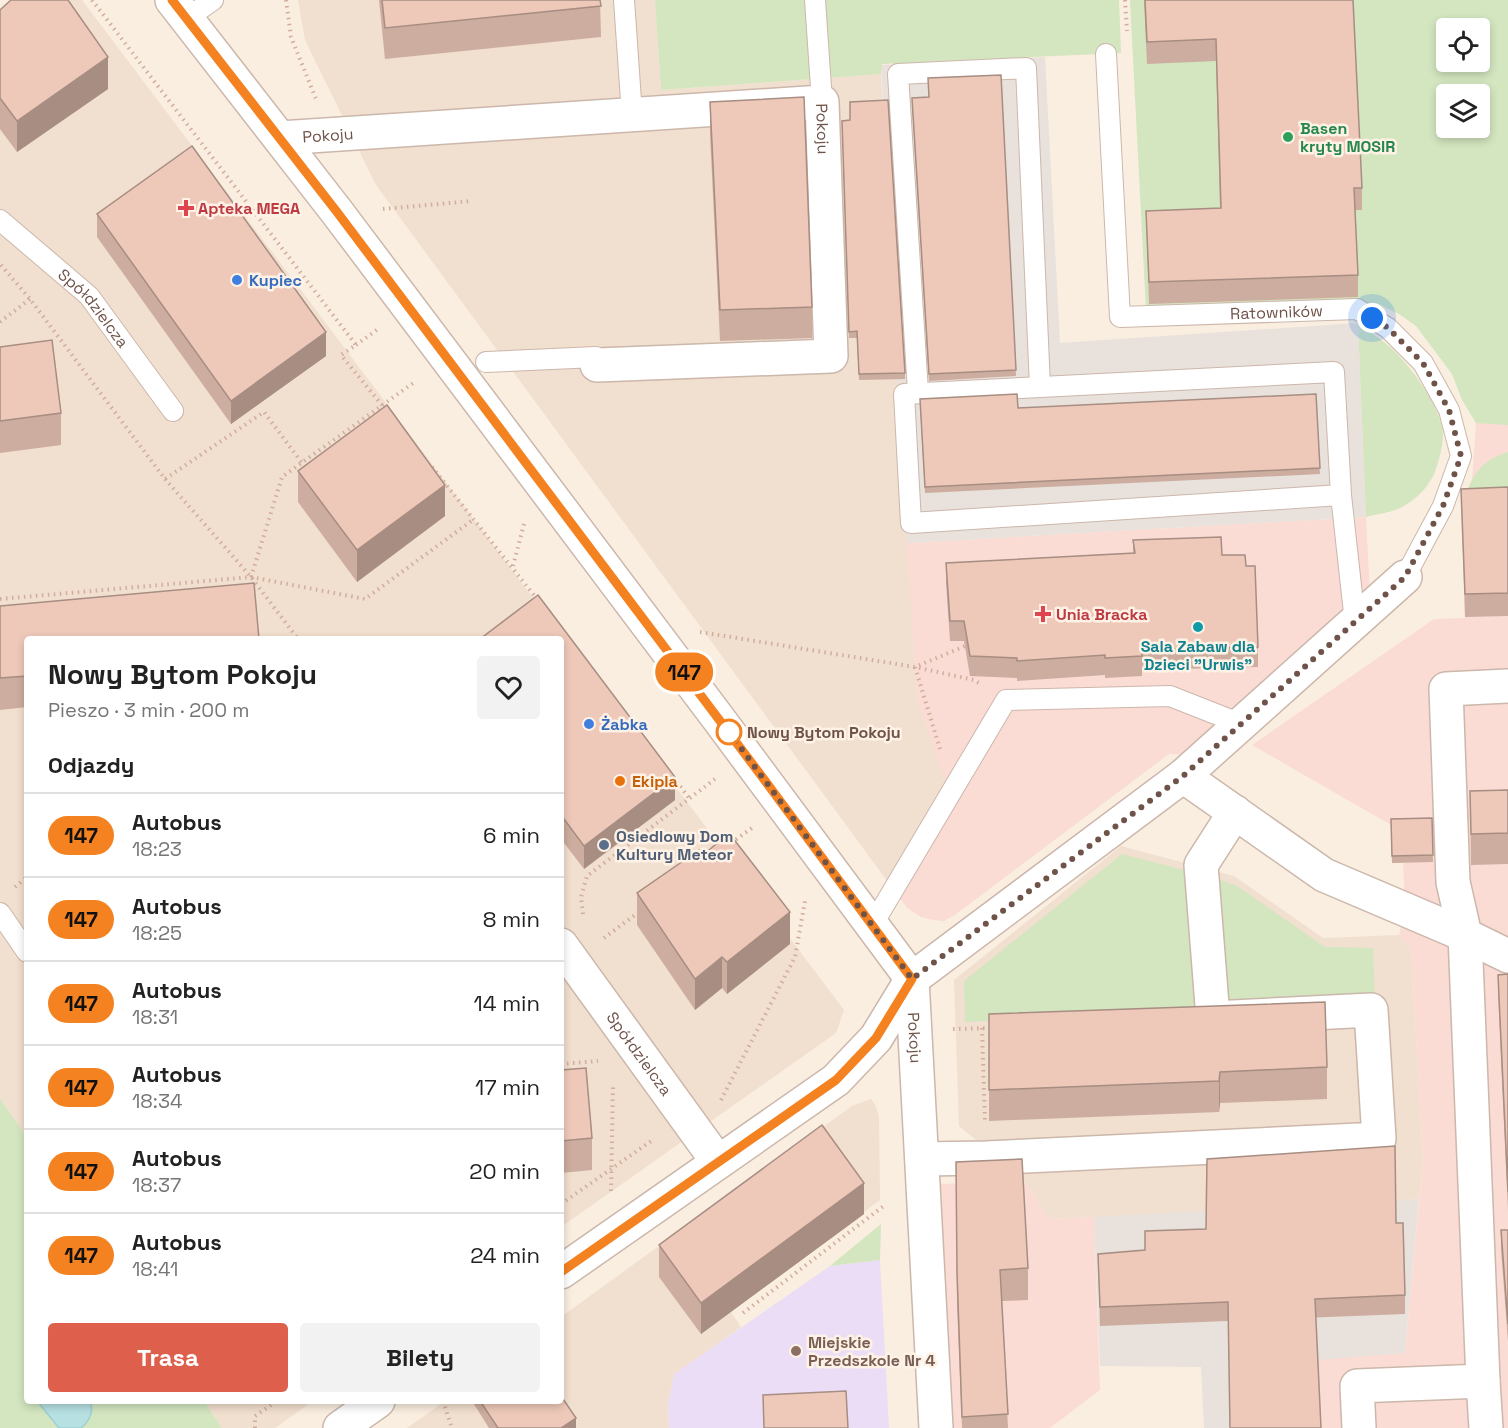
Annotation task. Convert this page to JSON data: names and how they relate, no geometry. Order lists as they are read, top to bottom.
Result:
{
  "streets": {
    "street": ["Pokoju", "Spółdzielcza", "Ratowników"]
  },
  "crossings": [
    ["Pokoju", "Ratowników"],
    ["Spółdzielcza", "Ratowników"]
  ],
  "places": {
    "other": [
      "Basen kryty MOSIR",
      "Kupiec",
      "Sala Zabaw dla Dzieci \"Urwis\"",
      "Żabka",
      "Nowy Bytom Pokoju",
      "Ekipla",
      "Osiedlowy Dom Kultury Meteor",
      "Miejskie Przedszkole Nr 4"
    ],
    "health": ["Apteka MEGA", "Unia Bracka"]
  },
  "lines": ["bus line 147"],
  "page": {
    "on_map": "147",
    "heading": [
      ["Nowy Bytom Pokoju", "Pieszo · 3 min · 200 m"],
      "Odjazdy"
    ],
    "list": [
      {
        "mark": "147",
        "name": "Autobus",
        "note": "18:23",
        "value": "6 min"
      },
      {
        "mark": "147",
        "name": "Autobus",
        "note": "18:25",
        "value": "8 min"
      },
      {
        "mark": "147",
        "name": "Autobus",
        "note": "18:31",
        "value": "14 min"
      },
      {
        "mark": "147",
        "name": "Autobus",
        "note": "18:34",
        "value": "17 min"
      },
      {
        "mark": "147",
        "name": "Autobus",
        "note": "18:37",
        "value": "20 min"
      },
      {
        "mark": "147",
        "name": "Autobus",
        "note": "18:41",
        "value": "24 min"
      }
    ],
    "buttons": ["Trasa", "Bilety"]
  }
}
